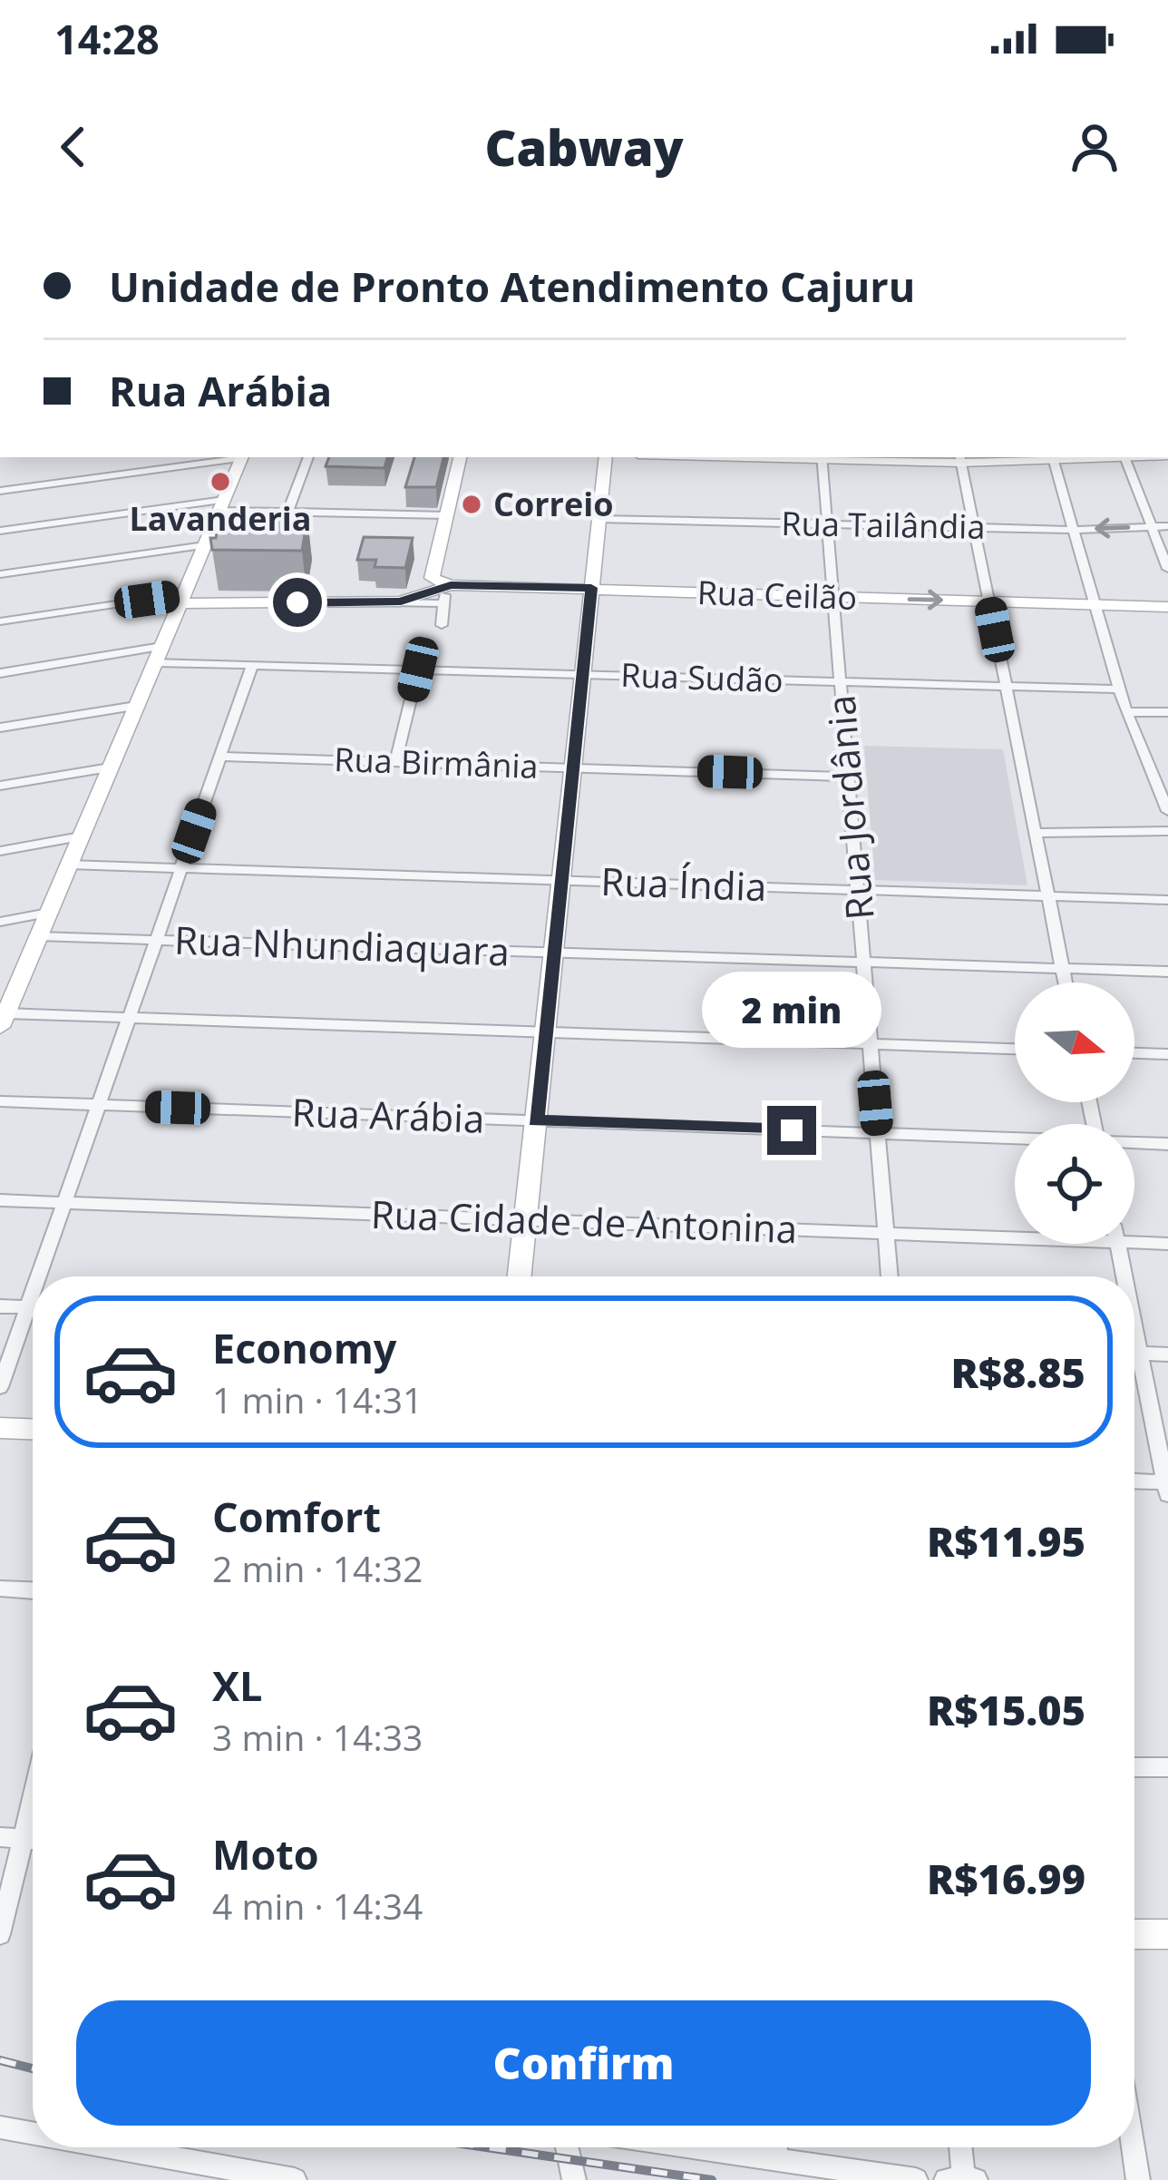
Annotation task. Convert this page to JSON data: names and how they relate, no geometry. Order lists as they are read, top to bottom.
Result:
{
  "streets": {
    "street": [
      "Rua Tailândia",
      "Rua Ceilão",
      "Rua Sudão",
      "Rua Birmânia",
      "Rua Jordânia",
      "Rua Índia",
      "Rua Nhundiaquara",
      "Rua Arábia",
      "Rua Cidade de Antonina"
    ]
  },
  "crossings": [
    ["Rua Tailândia", "Rua Jordânia"],
    ["Rua Ceilão", "Rua Jordânia"],
    ["Rua Sudão", "Rua Jordânia"],
    ["Rua Birmânia", "Rua Jordânia"],
    ["Rua Jordânia", "Rua Índia"],
    ["Rua Jordânia", "Rua Nhundiaquara"],
    ["Rua Jordânia", "Rua Arábia"],
    ["Rua Jordânia", "Rua Cidade de Antonina"]
  ],
  "places": ["Lavanderia", "Correio"],
  "north": "right",
  "page": {
    "status": "14:28",
    "header": "Cabway",
    "banner": ["Unidade de Pronto Atendimento Cajuru", "Rua Arábia"],
    "bubble": "2 min",
    "list": [
      {
        "name": "Economy",
        "note": "1 min · 14:31",
        "value": "R$8.85"
      },
      {
        "name": "Comfort",
        "note": "2 min · 14:32",
        "value": "R$11.95"
      },
      {
        "name": "XL",
        "note": "3 min · 14:33",
        "value": "R$15.05"
      },
      {
        "name": "Moto",
        "note": "4 min · 14:34",
        "value": "R$16.99"
      }
    ],
    "buttons": "Confirm"
  }
}
